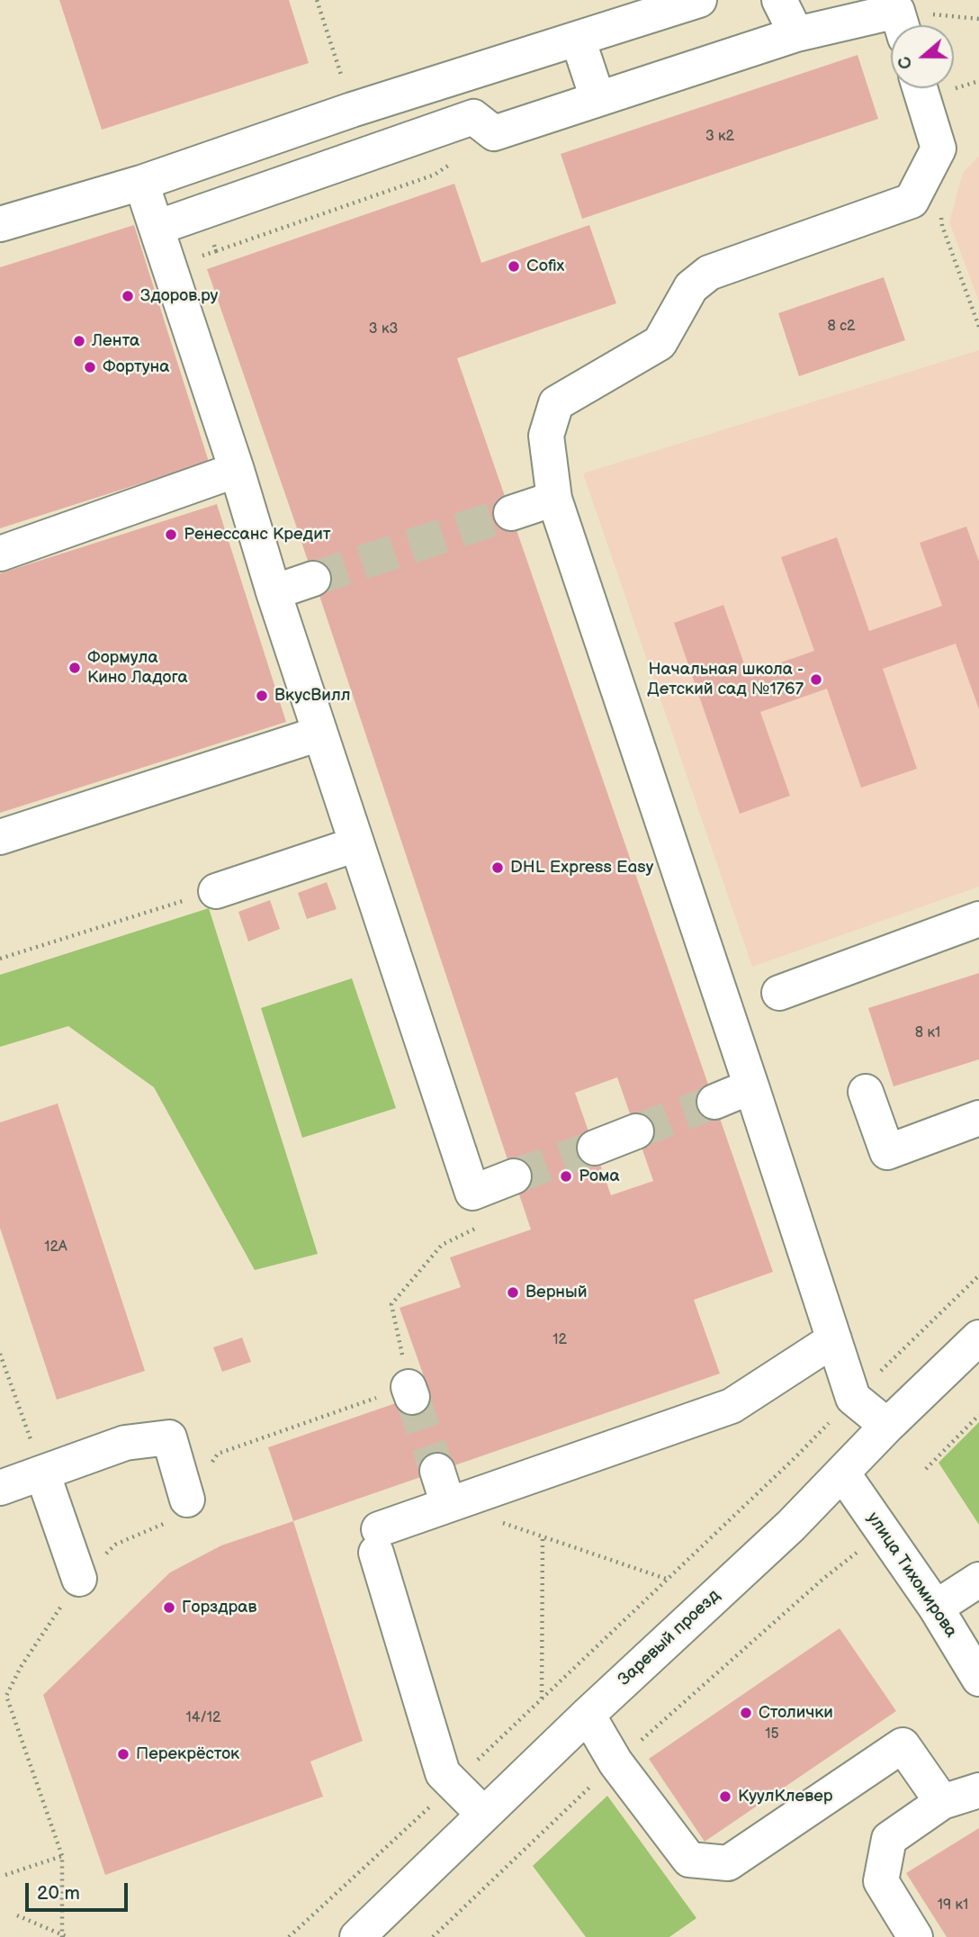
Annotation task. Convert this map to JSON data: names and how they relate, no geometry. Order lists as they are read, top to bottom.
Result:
{
  "streets": {
    "street": ["улица Тихомирова", "Заревый проезд"]
  },
  "crossings": [
    ["улица Тихомирова", "Заревый проезд"]
  ],
  "places": [
    "Cofix",
    "Здоров.ру",
    "Лента",
    "Фортуна",
    "Ренессанс Кредит",
    "Формула Кино Ладога",
    "Начальная школа - Детский сад №1767",
    "ВкусВилл",
    "DHL Express Easy",
    "Рома",
    "Верный",
    "Горздрав",
    "Столички",
    "Перекрёсток",
    "КуулКлевер"
  ],
  "house_numbers": [
    "3 к2",
    "8 с2",
    "3 к3",
    "8 к1",
    "12А",
    "12",
    "14/12",
    "15",
    "19 к1"
  ],
  "scale_bar": "20 m",
  "north": "left"
}
